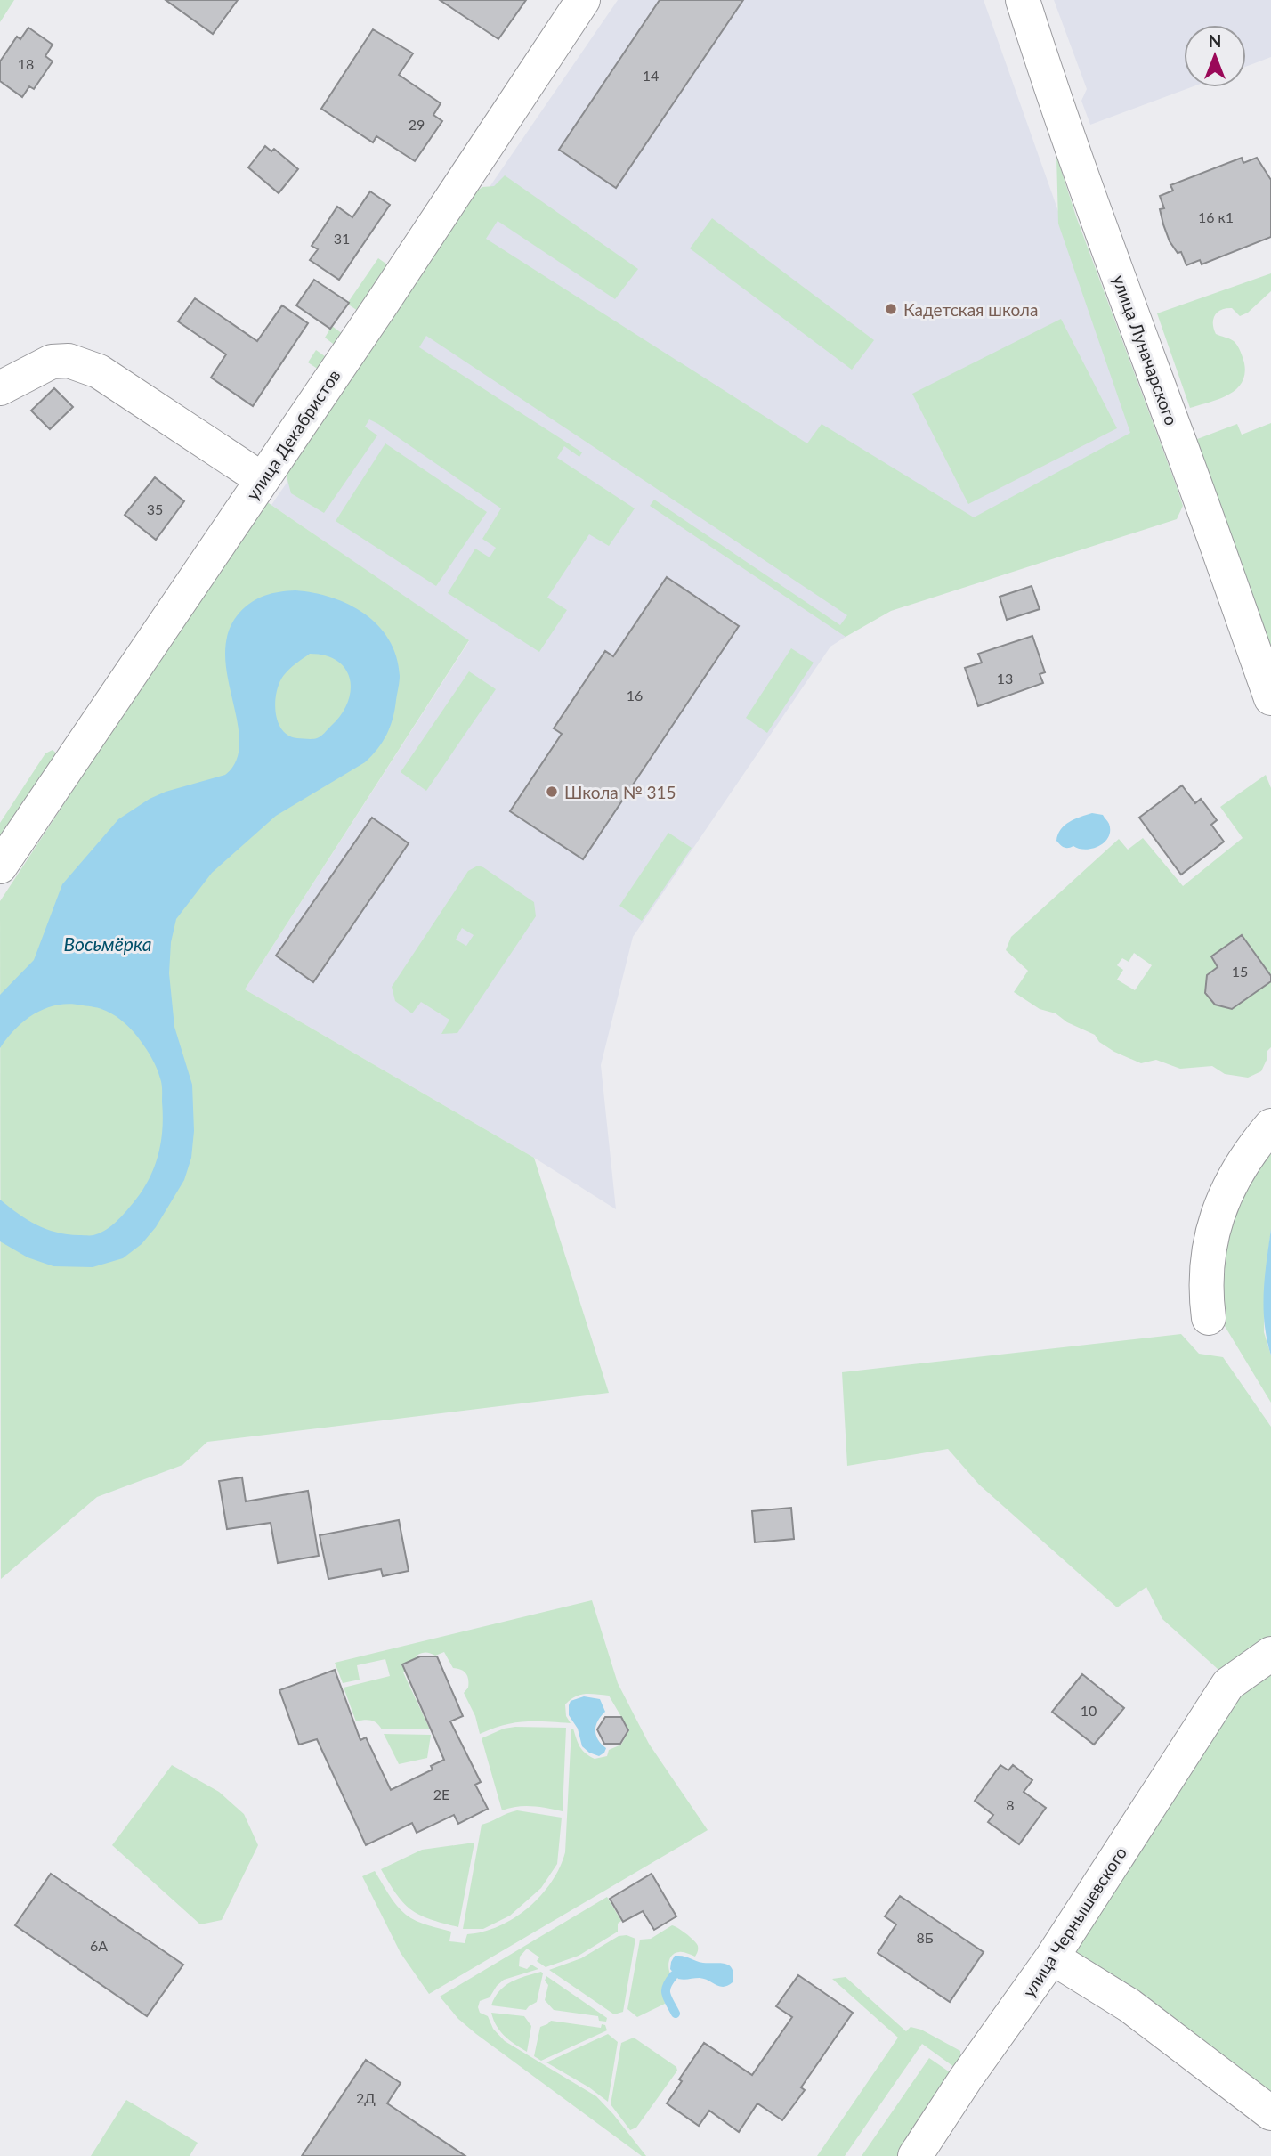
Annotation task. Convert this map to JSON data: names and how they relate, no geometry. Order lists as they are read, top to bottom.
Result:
{
  "streets": {
    "street": ["улица Луначарского", "улица Декабристов", "улица Чернышевского"]
  },
  "water": ["Восьмёрка"],
  "places": ["Кадетская школа", "Школа № 315"],
  "house_numbers": [
    "18",
    "14",
    "29",
    "16 к1",
    "31",
    "35",
    "13",
    "16",
    "15",
    "10",
    "2Е",
    "8",
    "8Б",
    "6А",
    "2Д"
  ],
  "north": "top"
}
